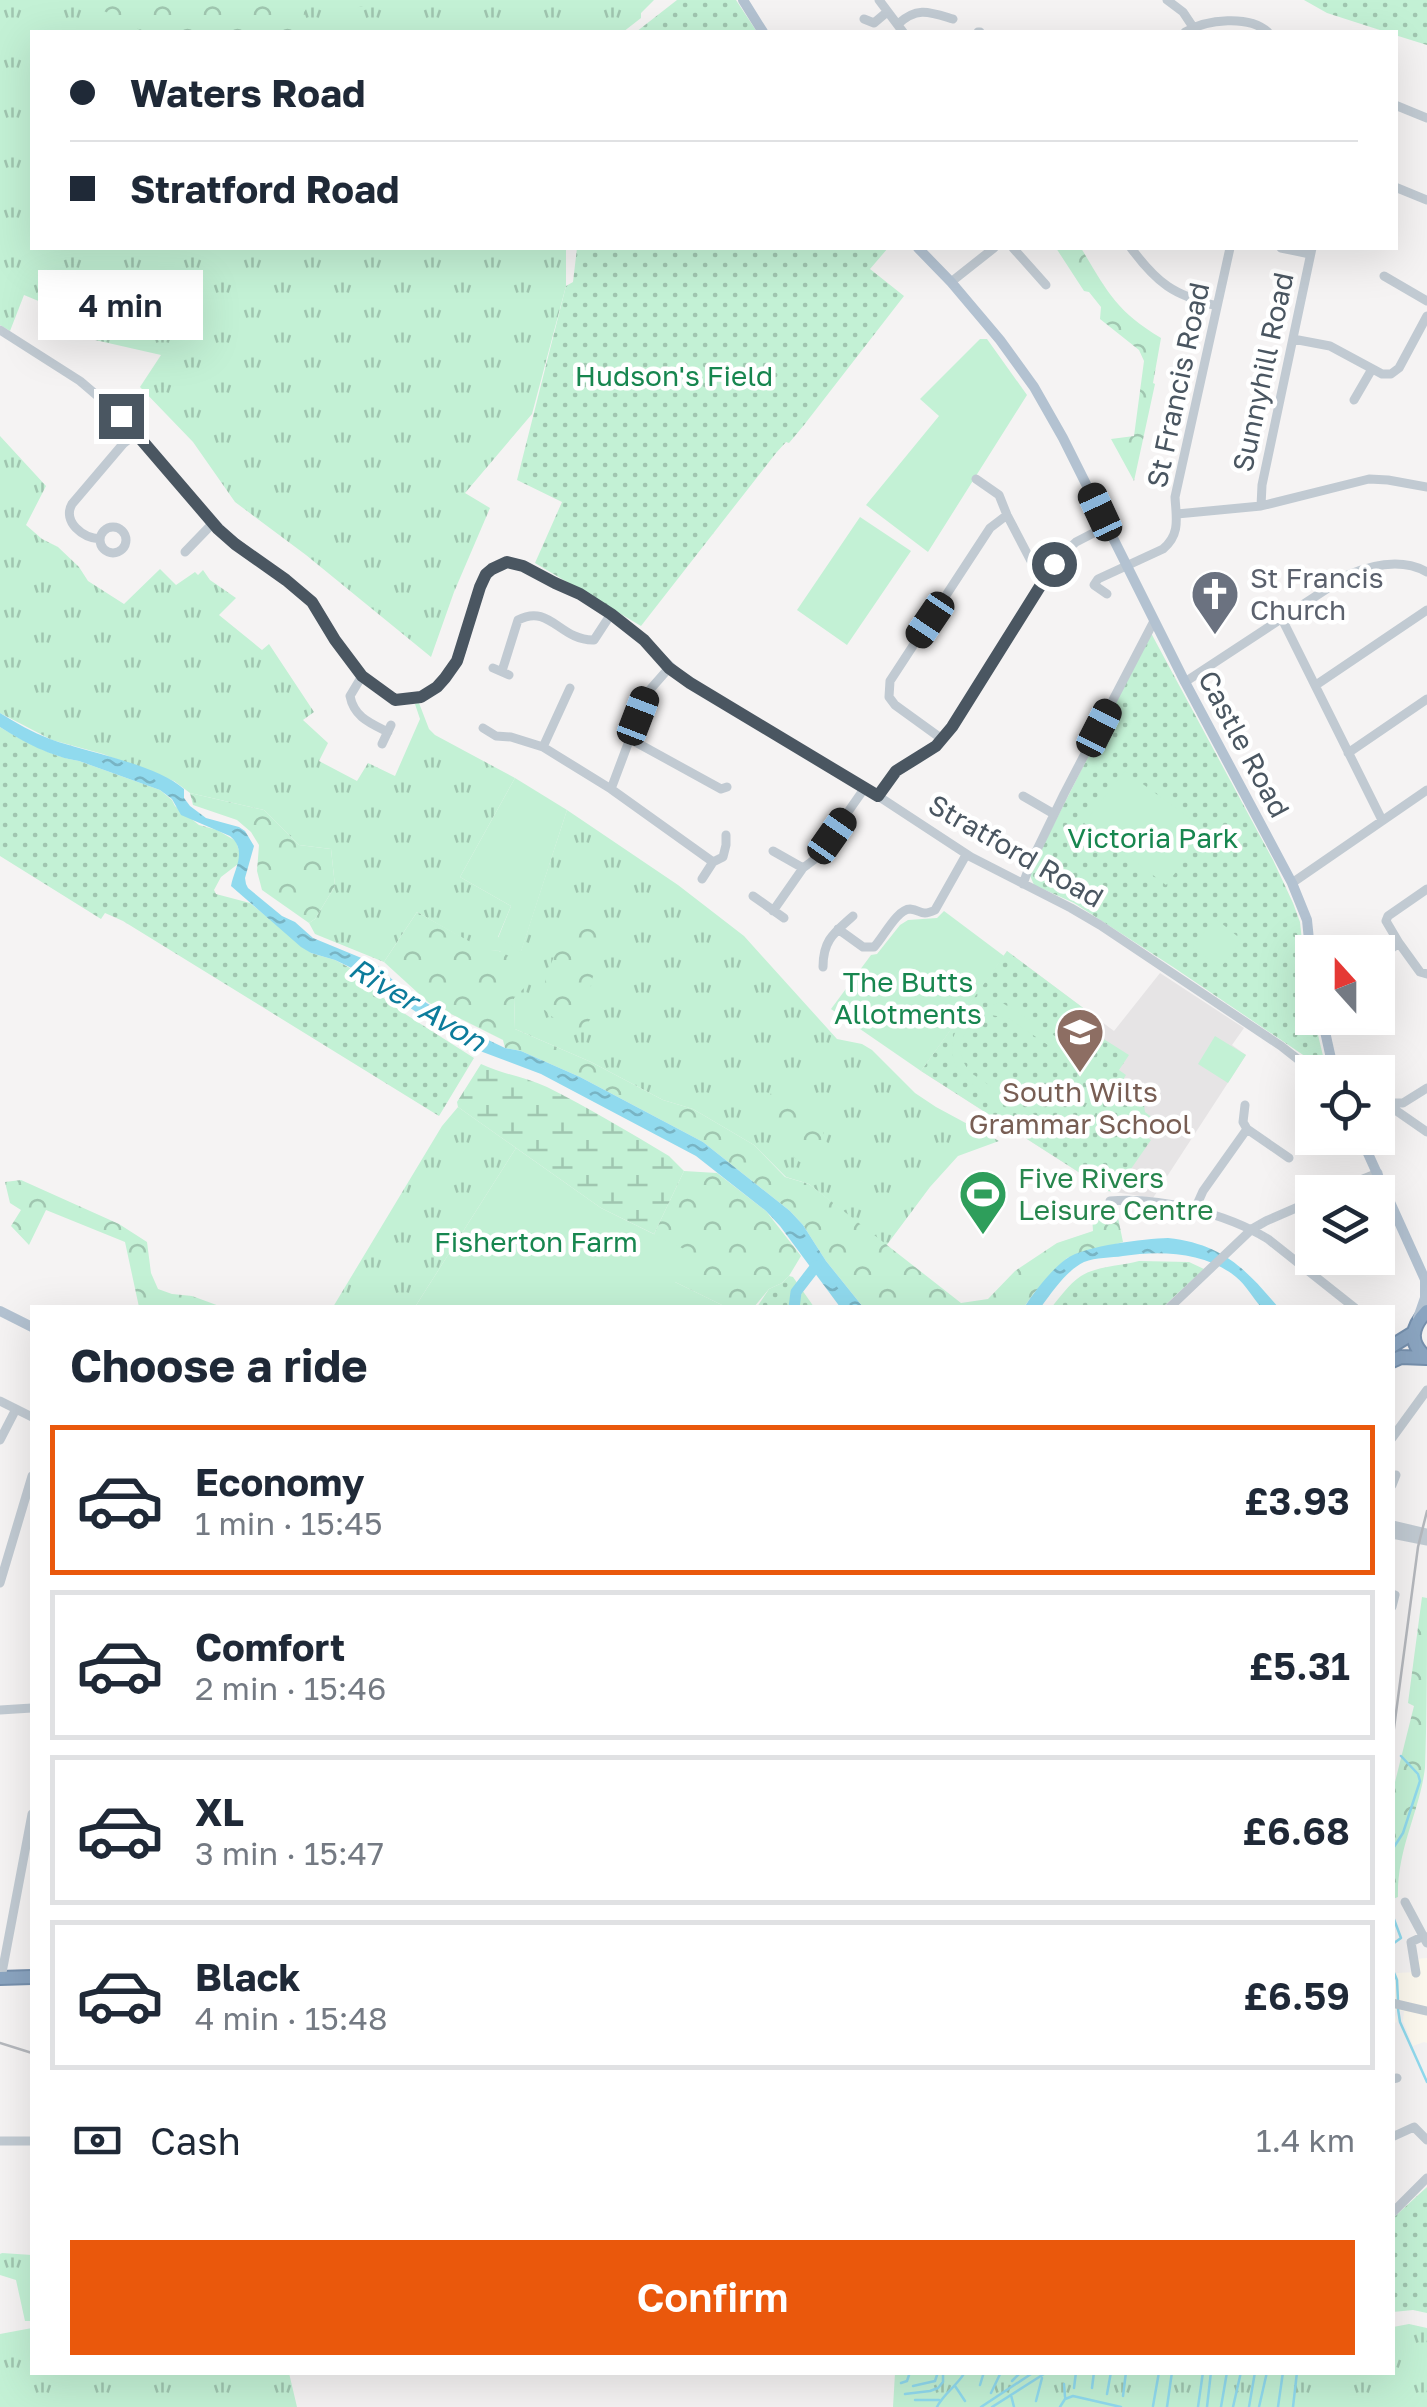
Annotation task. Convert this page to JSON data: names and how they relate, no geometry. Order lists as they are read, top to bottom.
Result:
{
  "streets": {
    "main road": ["Castle Road"],
    "street": ["Sunnyhill Road", "St Francis Road", "Stratford Road"]
  },
  "crossings": [
    ["St Francis Road", "Castle Road"]
  ],
  "water": ["River Avon"],
  "parks": [
    "Hudson's Field",
    "Victoria Park",
    "The Butts Allotments",
    "Fisherton Farm"
  ],
  "places": {
    "church": ["St Francis Church"],
    "school or university": ["South Wilts Grammar School"],
    "sports": ["Five Rivers Leisure Centre"]
  },
  "north": "top",
  "page": {
    "banner": ["Waters Road", "Stratford Road"],
    "bubble": "4 min",
    "heading": "Choose a ride",
    "list": [
      {
        "name": "Economy",
        "note": "1 min · 15:45",
        "value": "£3.93"
      },
      {
        "name": "Comfort",
        "note": "2 min · 15:46",
        "value": "£5.31"
      },
      {
        "name": "XL",
        "note": "3 min · 15:47",
        "value": "£6.68"
      },
      {
        "name": "Black",
        "note": "4 min · 15:48",
        "value": "£6.59"
      }
    ],
    "pay": ["Cash", "1.4 km"],
    "buttons": "Confirm"
  }
}
